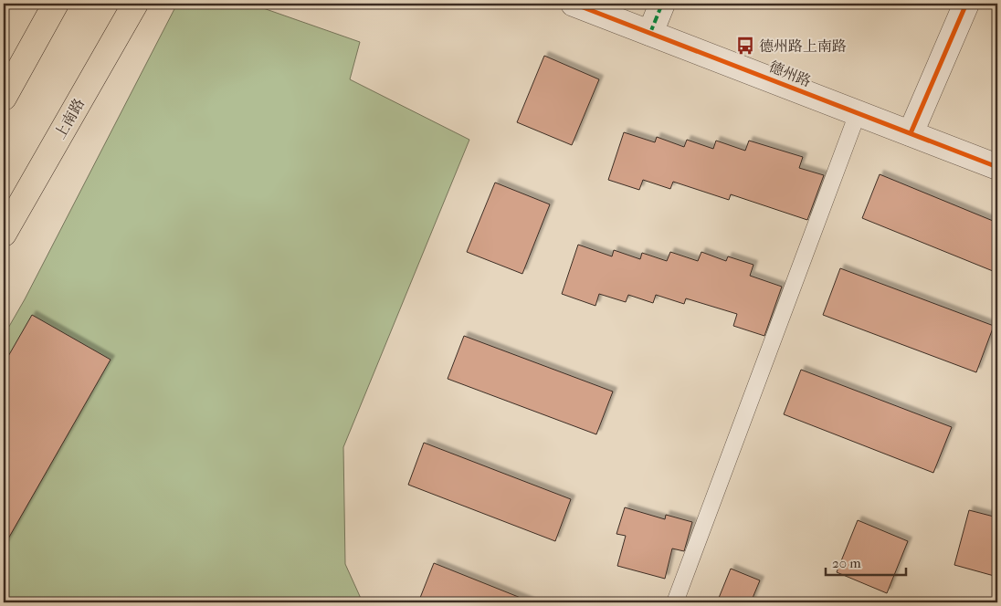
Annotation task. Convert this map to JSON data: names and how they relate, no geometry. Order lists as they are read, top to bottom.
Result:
{
  "streets": {
    "main road": ["上南路"],
    "street": ["德州路"]
  },
  "places": {
    "bus stop": ["德州路上南路"]
  },
  "scale_bar": "20 m"
}
